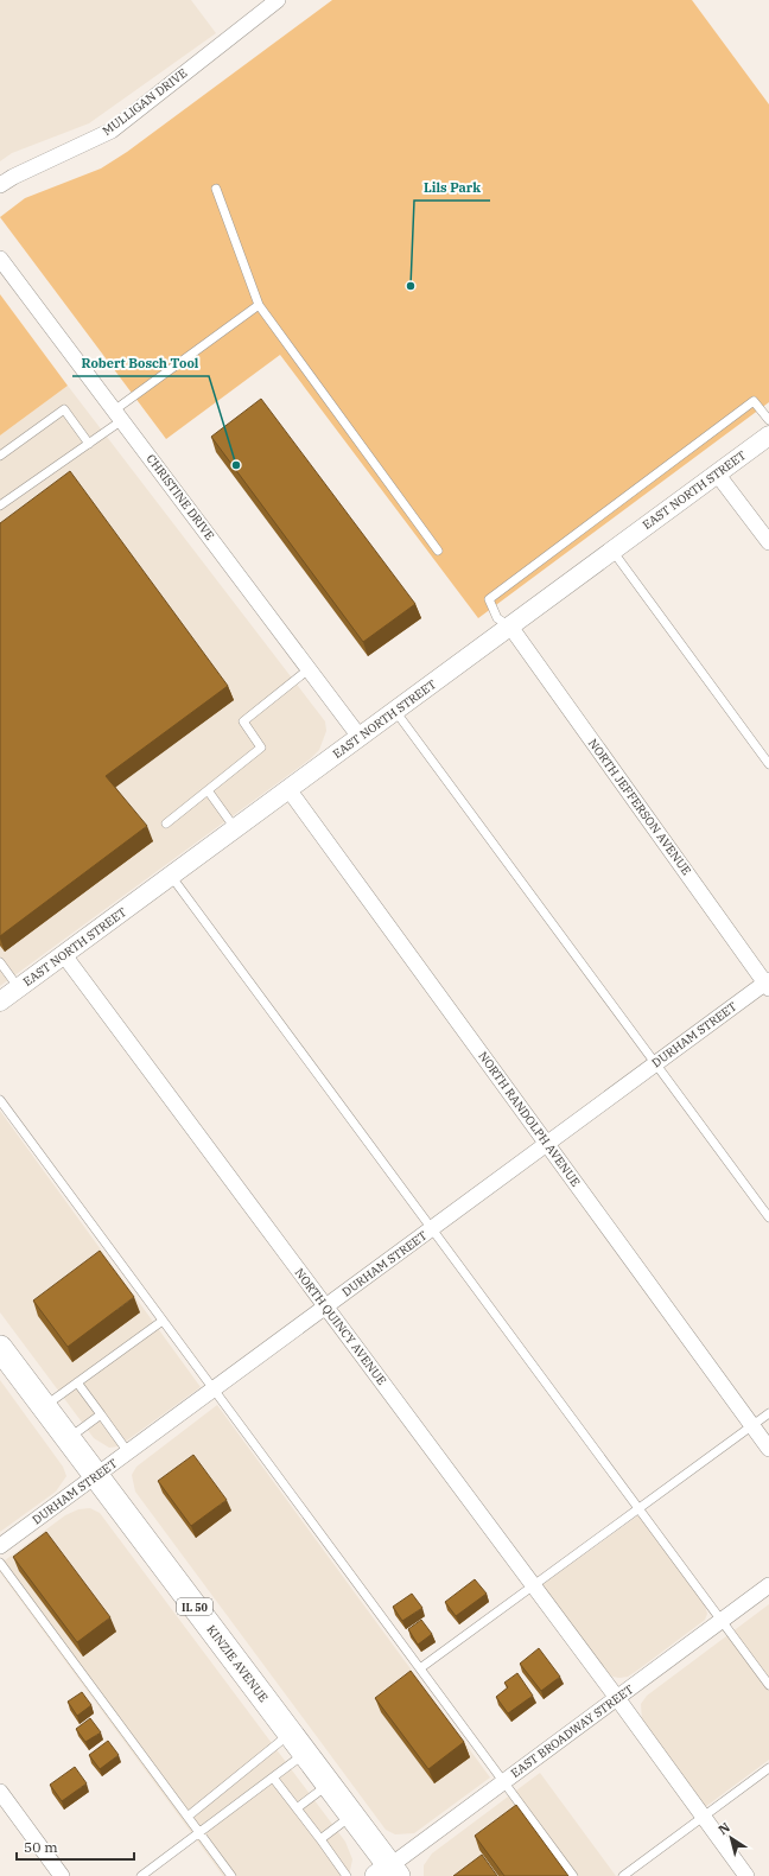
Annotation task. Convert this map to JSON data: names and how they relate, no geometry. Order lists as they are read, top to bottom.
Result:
{
  "streets": {
    "main road": ["IL 50", "KINZIE AVENUE"],
    "street": [
      "MULLIGAN DRIVE",
      "EAST NORTH STREET",
      "CHRISTINE DRIVE",
      "NORTH JEFFERSON AVENUE",
      "DURHAM STREET",
      "NORTH RANDOLPH AVENUE",
      "NORTH QUINCY AVENUE",
      "EAST BROADWAY STREET"
    ]
  },
  "crossings": [
    ["EAST NORTH STREET", "CHRISTINE DRIVE"],
    ["EAST NORTH STREET", "NORTH JEFFERSON AVENUE"],
    ["EAST NORTH STREET", "NORTH RANDOLPH AVENUE"],
    ["EAST NORTH STREET", "NORTH QUINCY AVENUE"],
    ["NORTH JEFFERSON AVENUE", "DURHAM STREET"],
    ["DURHAM STREET", "NORTH RANDOLPH AVENUE"],
    ["DURHAM STREET", "NORTH QUINCY AVENUE"],
    ["DURHAM STREET", "KINZIE AVENUE"],
    ["NORTH QUINCY AVENUE", "EAST BROADWAY STREET"],
    ["KINZIE AVENUE", "EAST BROADWAY STREET"]
  ],
  "places": ["Lils Park", "Robert Bosch Tool"],
  "scale_bar": "50 m",
  "north": "top left"
}
